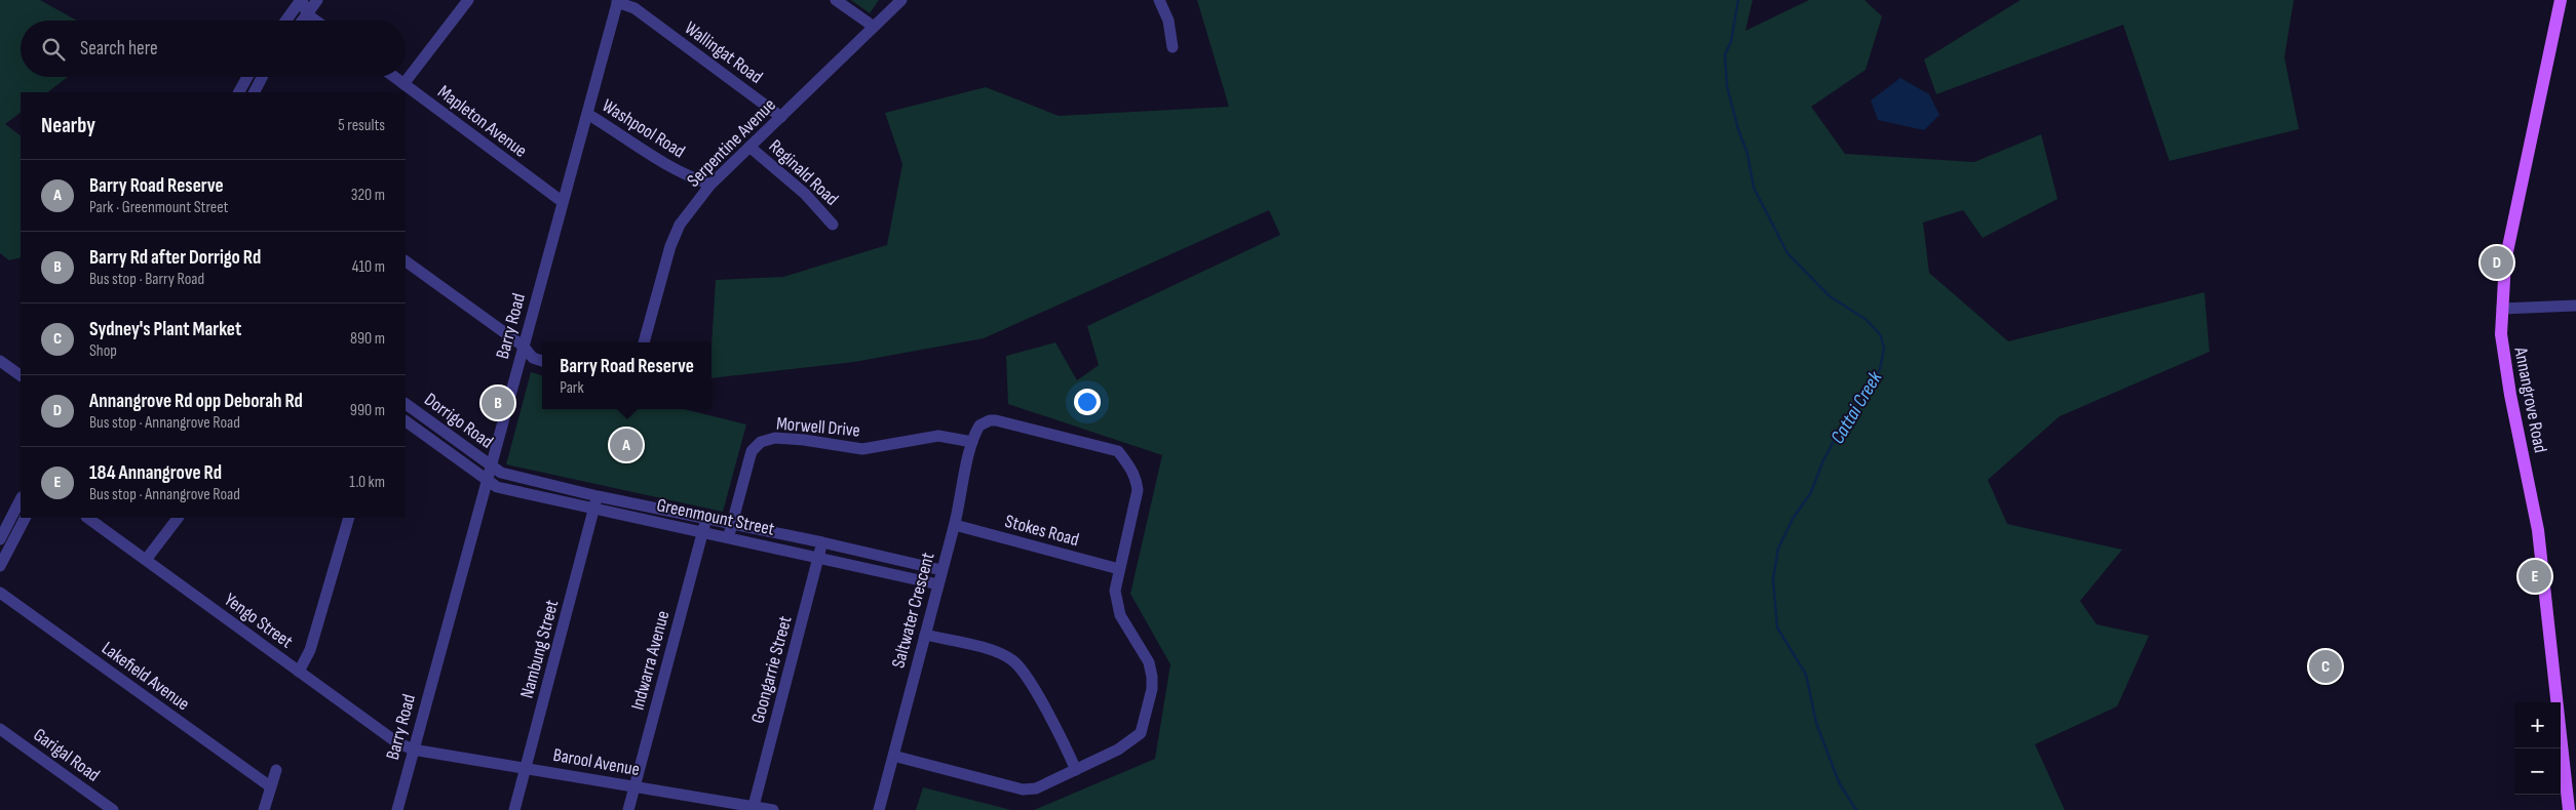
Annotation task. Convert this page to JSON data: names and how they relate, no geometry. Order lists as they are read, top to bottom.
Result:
{
  "streets": {
    "main road": ["Annangrove Road"],
    "street": [
      "Wallingat Road",
      "Mapleton Avenue",
      "Washpool Road",
      "Serpentine Avenue",
      "Reginald Road",
      "Barry Road",
      "Dorrigo Road",
      "Morwell Drive",
      "Greenmount Street",
      "Stokes Road",
      "Saltwater Crescent",
      "Yengo Street",
      "Nambung Street",
      "Indwarra Avenue",
      "Goongarrie Street",
      "Lakefield Avenue",
      "Garigal Road",
      "Barool Avenue"
    ]
  },
  "crossings": [
    ["Wallingat Road", "Serpentine Avenue"],
    ["Wallingat Road", "Barry Road"],
    ["Mapleton Avenue", "Barry Road"],
    ["Washpool Road", "Serpentine Avenue"],
    ["Washpool Road", "Barry Road"],
    ["Serpentine Avenue", "Reginald Road"],
    ["Barry Road", "Dorrigo Road"],
    ["Barry Road", "Greenmount Street"],
    ["Barry Road", "Yengo Street"],
    ["Barry Road", "Barool Avenue"],
    ["Dorrigo Road", "Greenmount Street"],
    ["Morwell Drive", "Greenmount Street"],
    ["Morwell Drive", "Saltwater Crescent"],
    ["Greenmount Street", "Saltwater Crescent"],
    ["Greenmount Street", "Nambung Street"],
    ["Greenmount Street", "Indwarra Avenue"],
    ["Greenmount Street", "Goongarrie Street"],
    ["Stokes Road", "Saltwater Crescent"],
    ["Yengo Street", "Barool Avenue"],
    ["Nambung Street", "Barool Avenue"],
    ["Indwarra Avenue", "Barool Avenue"],
    ["Goongarrie Street", "Barool Avenue"]
  ],
  "water": ["Cattai Creek"],
  "page": {
    "search": "Search here",
    "heading": ["Nearby", "5 results"],
    "list": [
      {
        "mark": "A",
        "name": "Barry Road Reserve",
        "note": "Park · Greenmount Street",
        "value": "320 m"
      },
      {
        "mark": "B",
        "name": "Barry Rd after Dorrigo Rd",
        "note": "Bus stop · Barry Road",
        "value": "410 m"
      },
      {
        "mark": "C",
        "name": "Sydney's Plant Market",
        "note": "Shop",
        "value": "890 m"
      },
      {
        "mark": "D",
        "name": "Annangrove Rd opp Deborah Rd",
        "note": "Bus stop · Annangrove Road",
        "value": "990 m"
      },
      {
        "mark": "E",
        "name": "184 Annangrove Rd",
        "note": "Bus stop · Annangrove Road",
        "value": "1.0 km"
      }
    ],
    "pins": [
      "D",
      "B",
      "A",
      "E",
      "C"
    ],
    "popup": ["Barry Road Reserve", "Park"],
    "map_buttons": ["+", "−"]
  }
}
